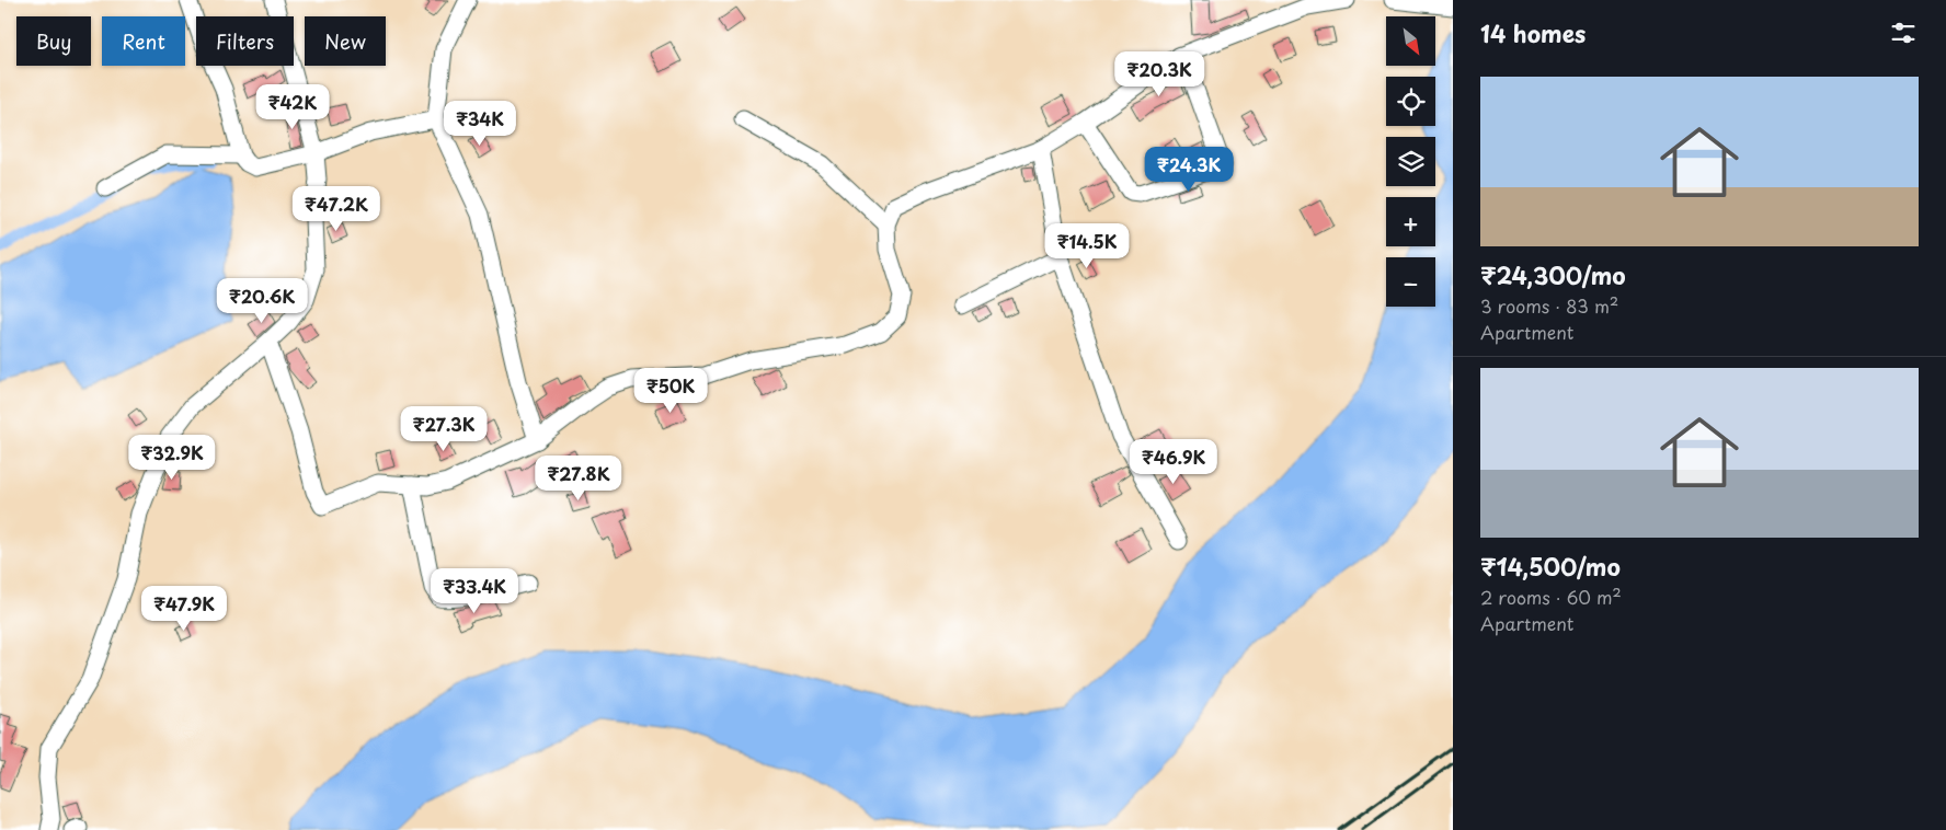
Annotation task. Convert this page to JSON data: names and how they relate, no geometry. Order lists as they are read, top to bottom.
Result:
{
  "north": "bottom right",
  "page": {
    "heading": "14 homes",
    "map_buttons": ["+", "−"],
    "chip": [
      "Buy",
      "Rent",
      "Filters",
      "New"
    ],
    "price": [
      "₹20.3K",
      "₹42K",
      "₹34K",
      "₹24.3K",
      "₹47.2K",
      "₹14.5K",
      "₹20.6K",
      "₹50K",
      "₹27.3K",
      "₹32.9K",
      "₹46.9K",
      "₹27.8K",
      "₹33.4K",
      "₹47.9K"
    ],
    "list": [
      {
        "name": "₹24,300/mo",
        "note": "3 rooms · 83 m² · Apartment"
      },
      {
        "name": "₹14,500/mo",
        "note": "2 rooms · 60 m² · Apartment"
      }
    ]
  }
}
